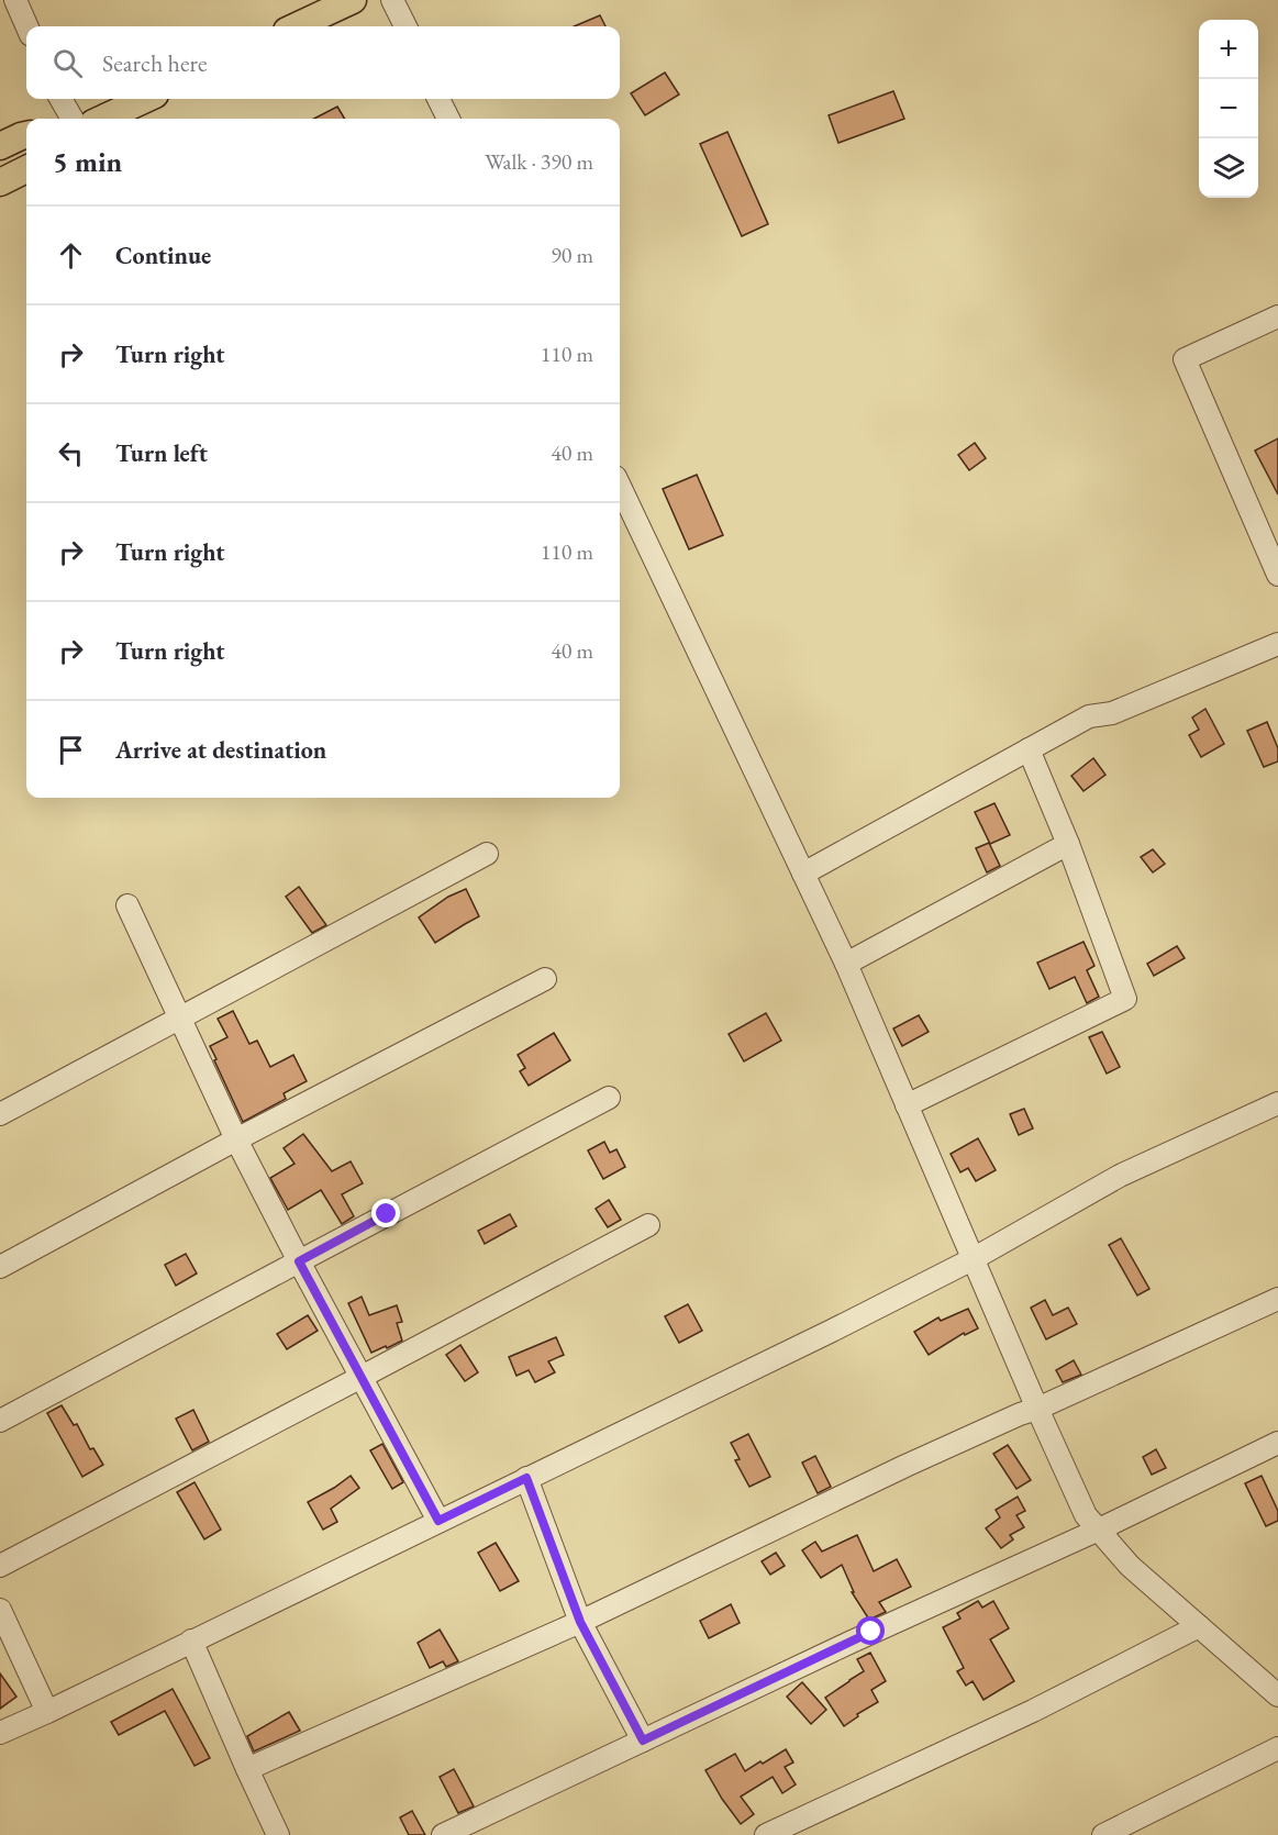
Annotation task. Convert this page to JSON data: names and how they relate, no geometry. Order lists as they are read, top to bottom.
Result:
{
  "page": {
    "map_buttons": ["+", "−"],
    "search": "Search here",
    "heading": ["5 min", "Walk · 390 m"],
    "list": [
      ["Continue", "90 m"],
      ["Turn right", "110 m"],
      ["Turn left", "40 m"],
      ["Turn right", "110 m"],
      ["Turn right", "40 m"],
      "Arrive at destination"
    ]
  }
}
